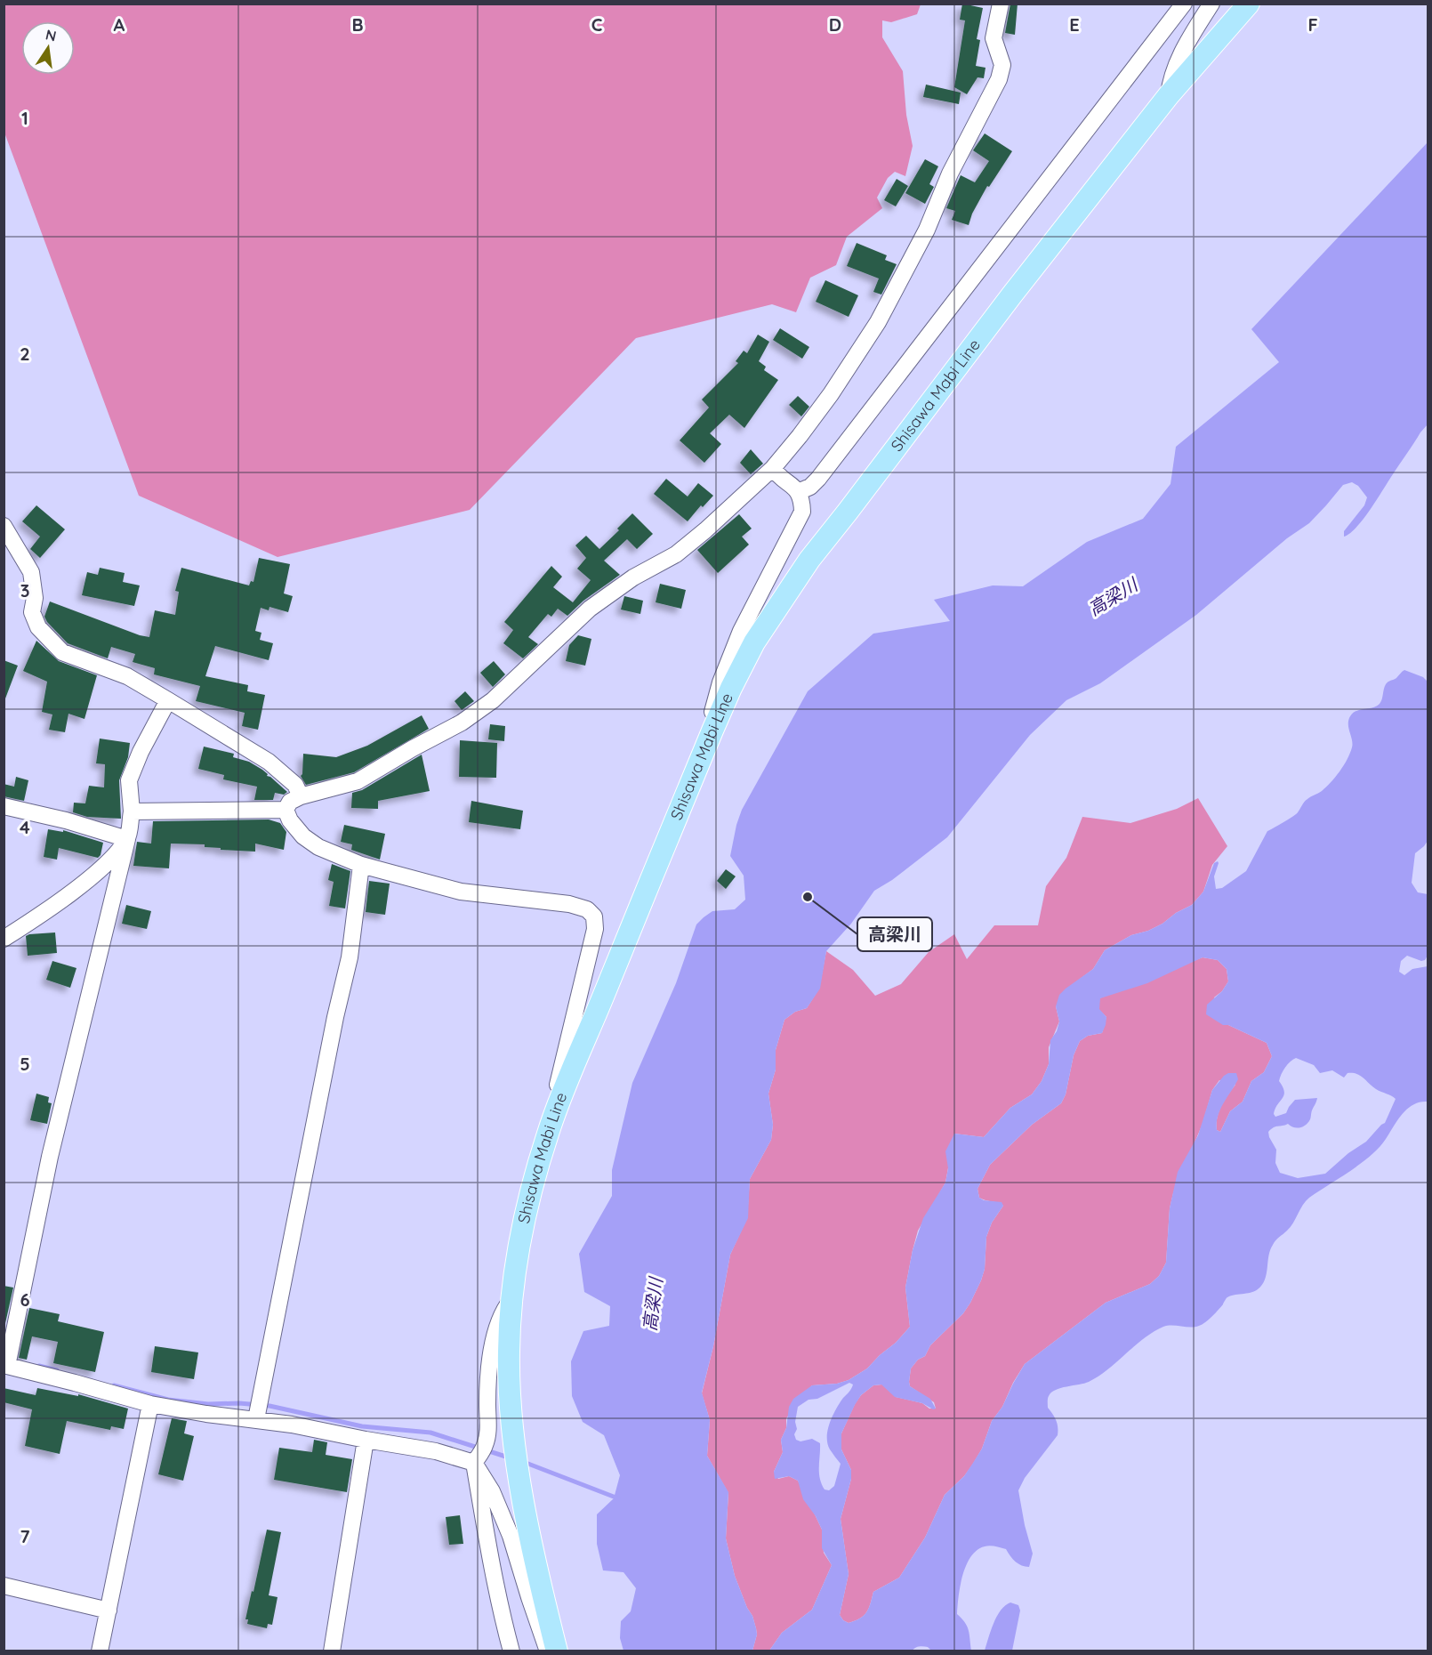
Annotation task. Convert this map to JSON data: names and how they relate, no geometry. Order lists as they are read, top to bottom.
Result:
{
  "streets": {
    "main road": ["Shisawa Mabi Line"]
  },
  "water": ["高梁川"],
  "places": ["高梁川"],
  "north": "top",
  "grid": {
    "columns": [
      "A",
      "B",
      "C",
      "D",
      "E",
      "F"
    ],
    "rows": [
      "1",
      "2",
      "3",
      "4",
      "5",
      "6",
      "7"
    ]
  }
}
